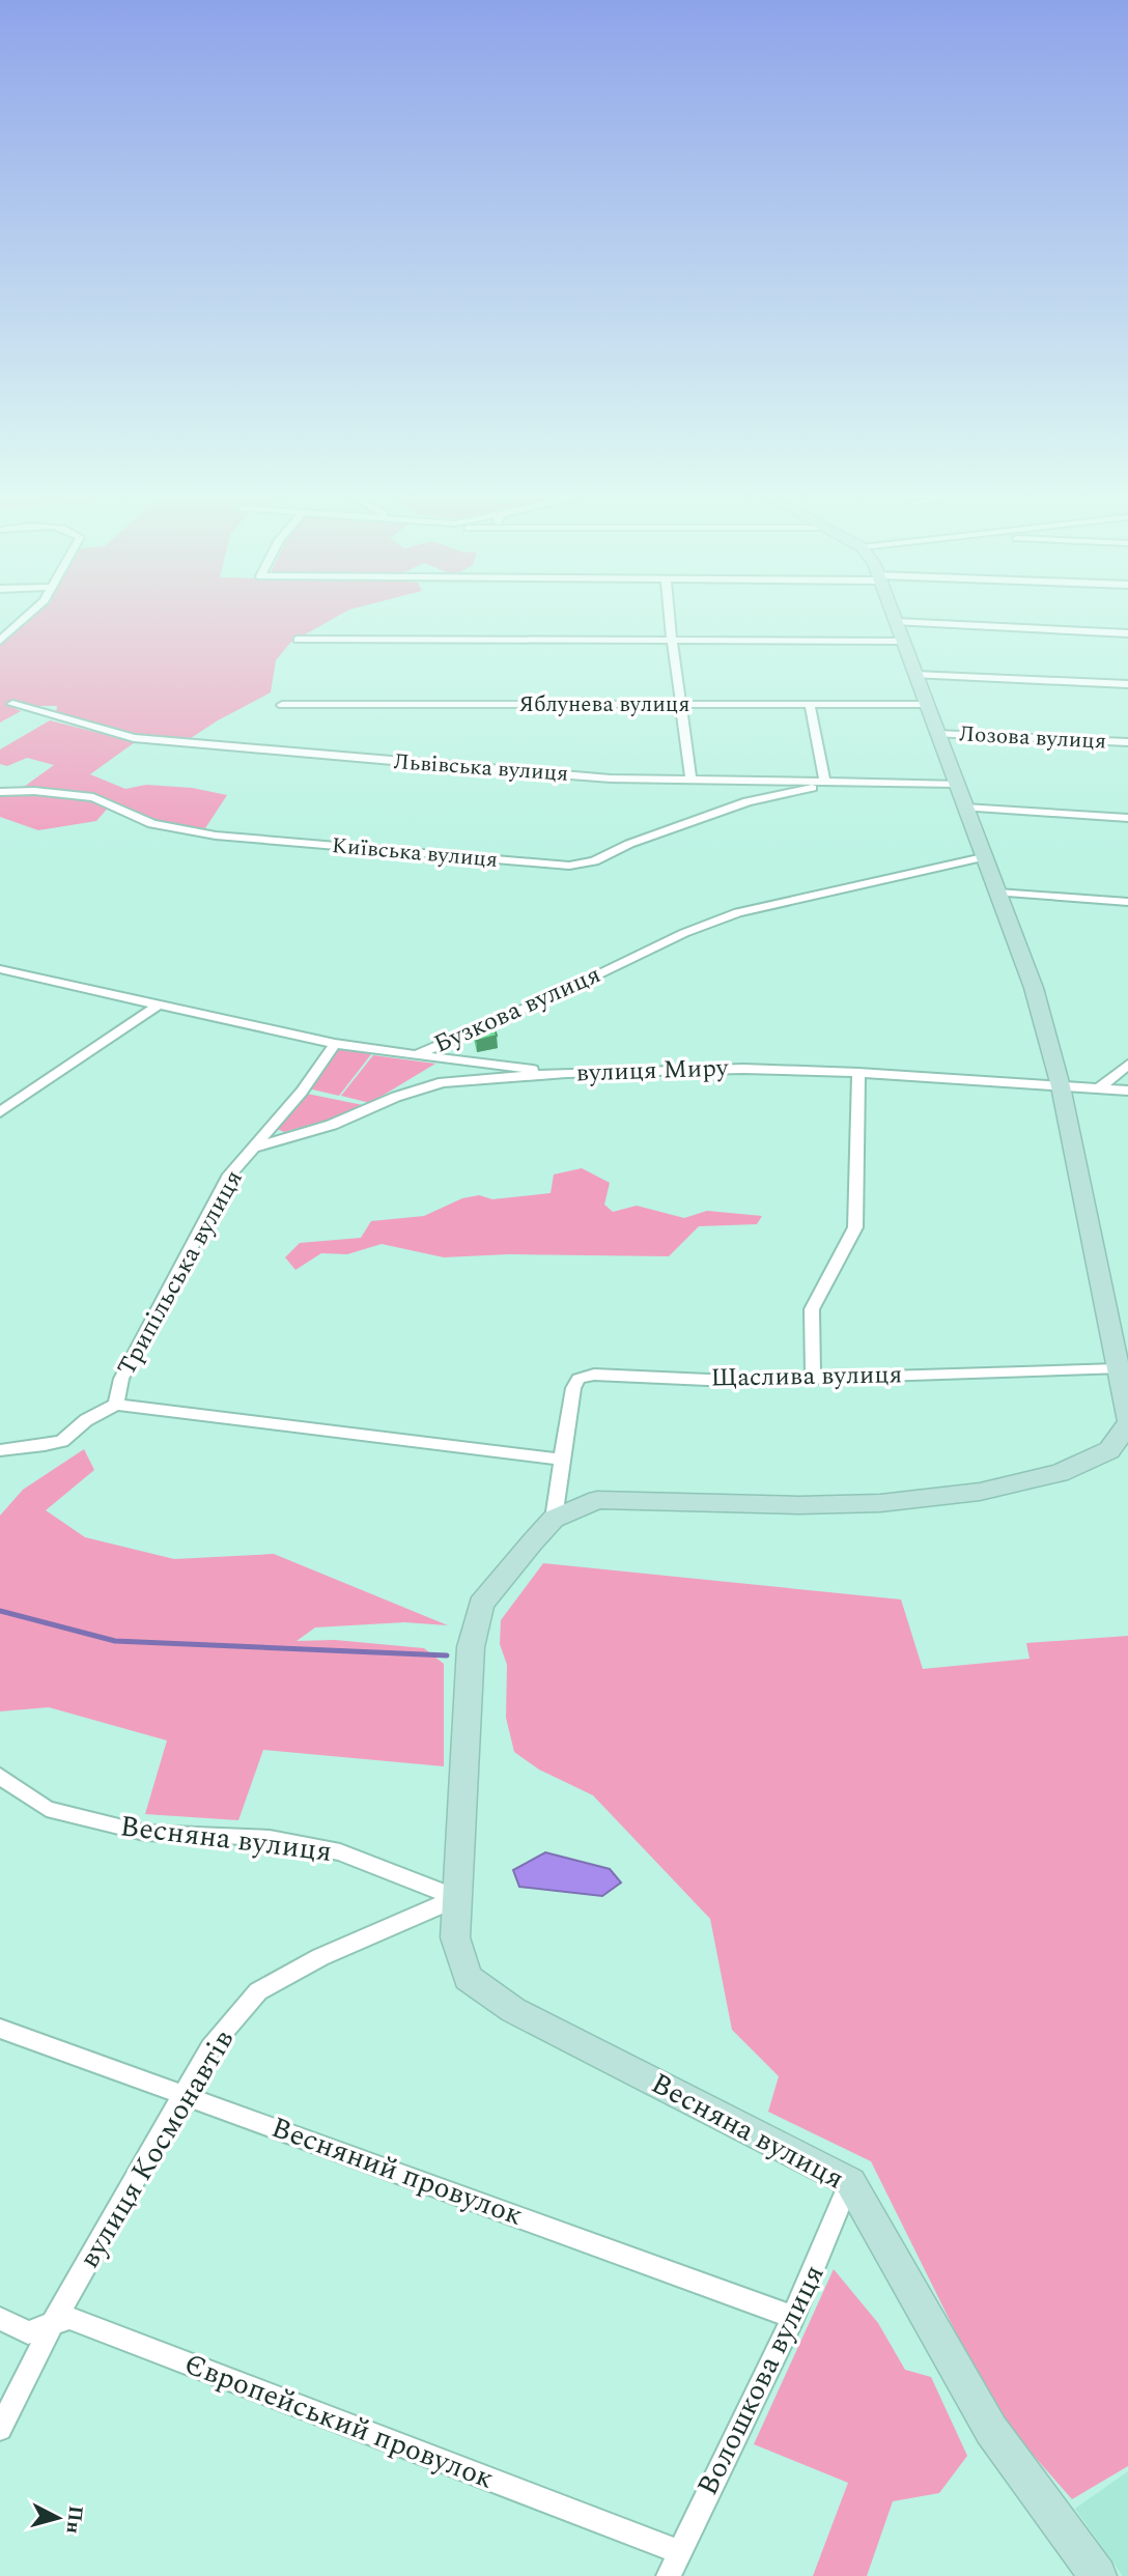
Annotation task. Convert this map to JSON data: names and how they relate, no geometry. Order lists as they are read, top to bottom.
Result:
{
  "streets": {
    "street": [
      "Яблунева вулиця",
      "Лозова вулиця",
      "Львівська вулиця",
      "Київська вулиця",
      "Бузкова вулиця",
      "вулиця Миру",
      "Трипільська вулиця",
      "Щаслива вулиця",
      "Весняна вулиця",
      "вулиця Космонавтів",
      "Весняний провулок",
      "Волошкова вулиця",
      "Європейський провулок"
    ]
  },
  "crossings": [
    ["Львівська вулиця", "Київська вулиця"],
    ["Бузкова вулиця", "Трипільська вулиця"],
    ["вулиця Миру", "Трипільська вулиця"],
    ["Щаслива вулиця", "Весняна вулиця"],
    ["Весняна вулиця", "вулиця Космонавтів"],
    ["Весняна вулиця", "Волошкова вулиця"],
    ["вулиця Космонавтів", "Весняний провулок"],
    ["вулиця Космонавтів", "Європейський провулок"],
    ["Весняний провулок", "Волошкова вулиця"],
    ["Волошкова вулиця", "Європейський провулок"]
  ],
  "north": "right"
}
